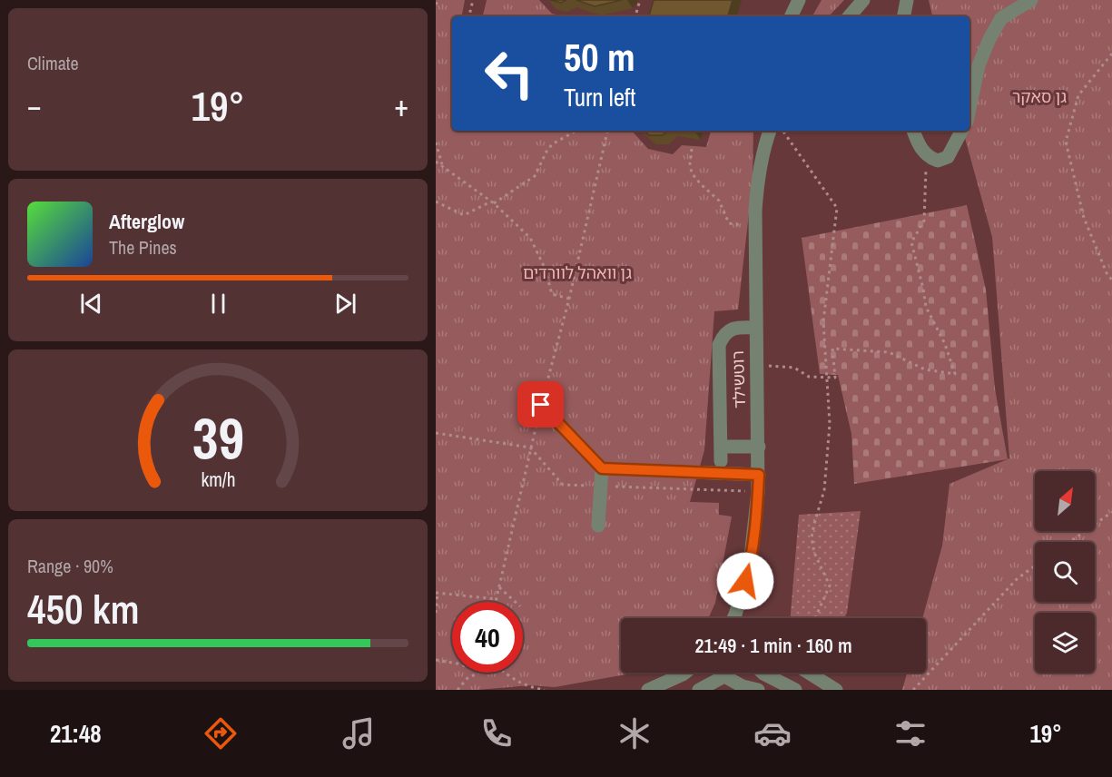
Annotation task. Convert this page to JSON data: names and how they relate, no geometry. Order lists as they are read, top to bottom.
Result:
{
  "streets": {
    "street": ["רוטשילד"]
  },
  "parks": ["גן סאקר", "גן וואהל לוורדים"],
  "north": "top right",
  "page": {
    "tile": [
      "Climate",
      ["Range · 90%", "450 km"]
    ],
    "turn": ["50 m", "Turn left"],
    "heat": ["−", "19°", "+"],
    "song": ["Afterglow", "The Pines"],
    "limit": "40",
    "trip": "21:49 · 1 min · 160 m",
    "tabs": ["21:48", "19°"],
    "gauge": ["39", "km/h"]
  }
}
